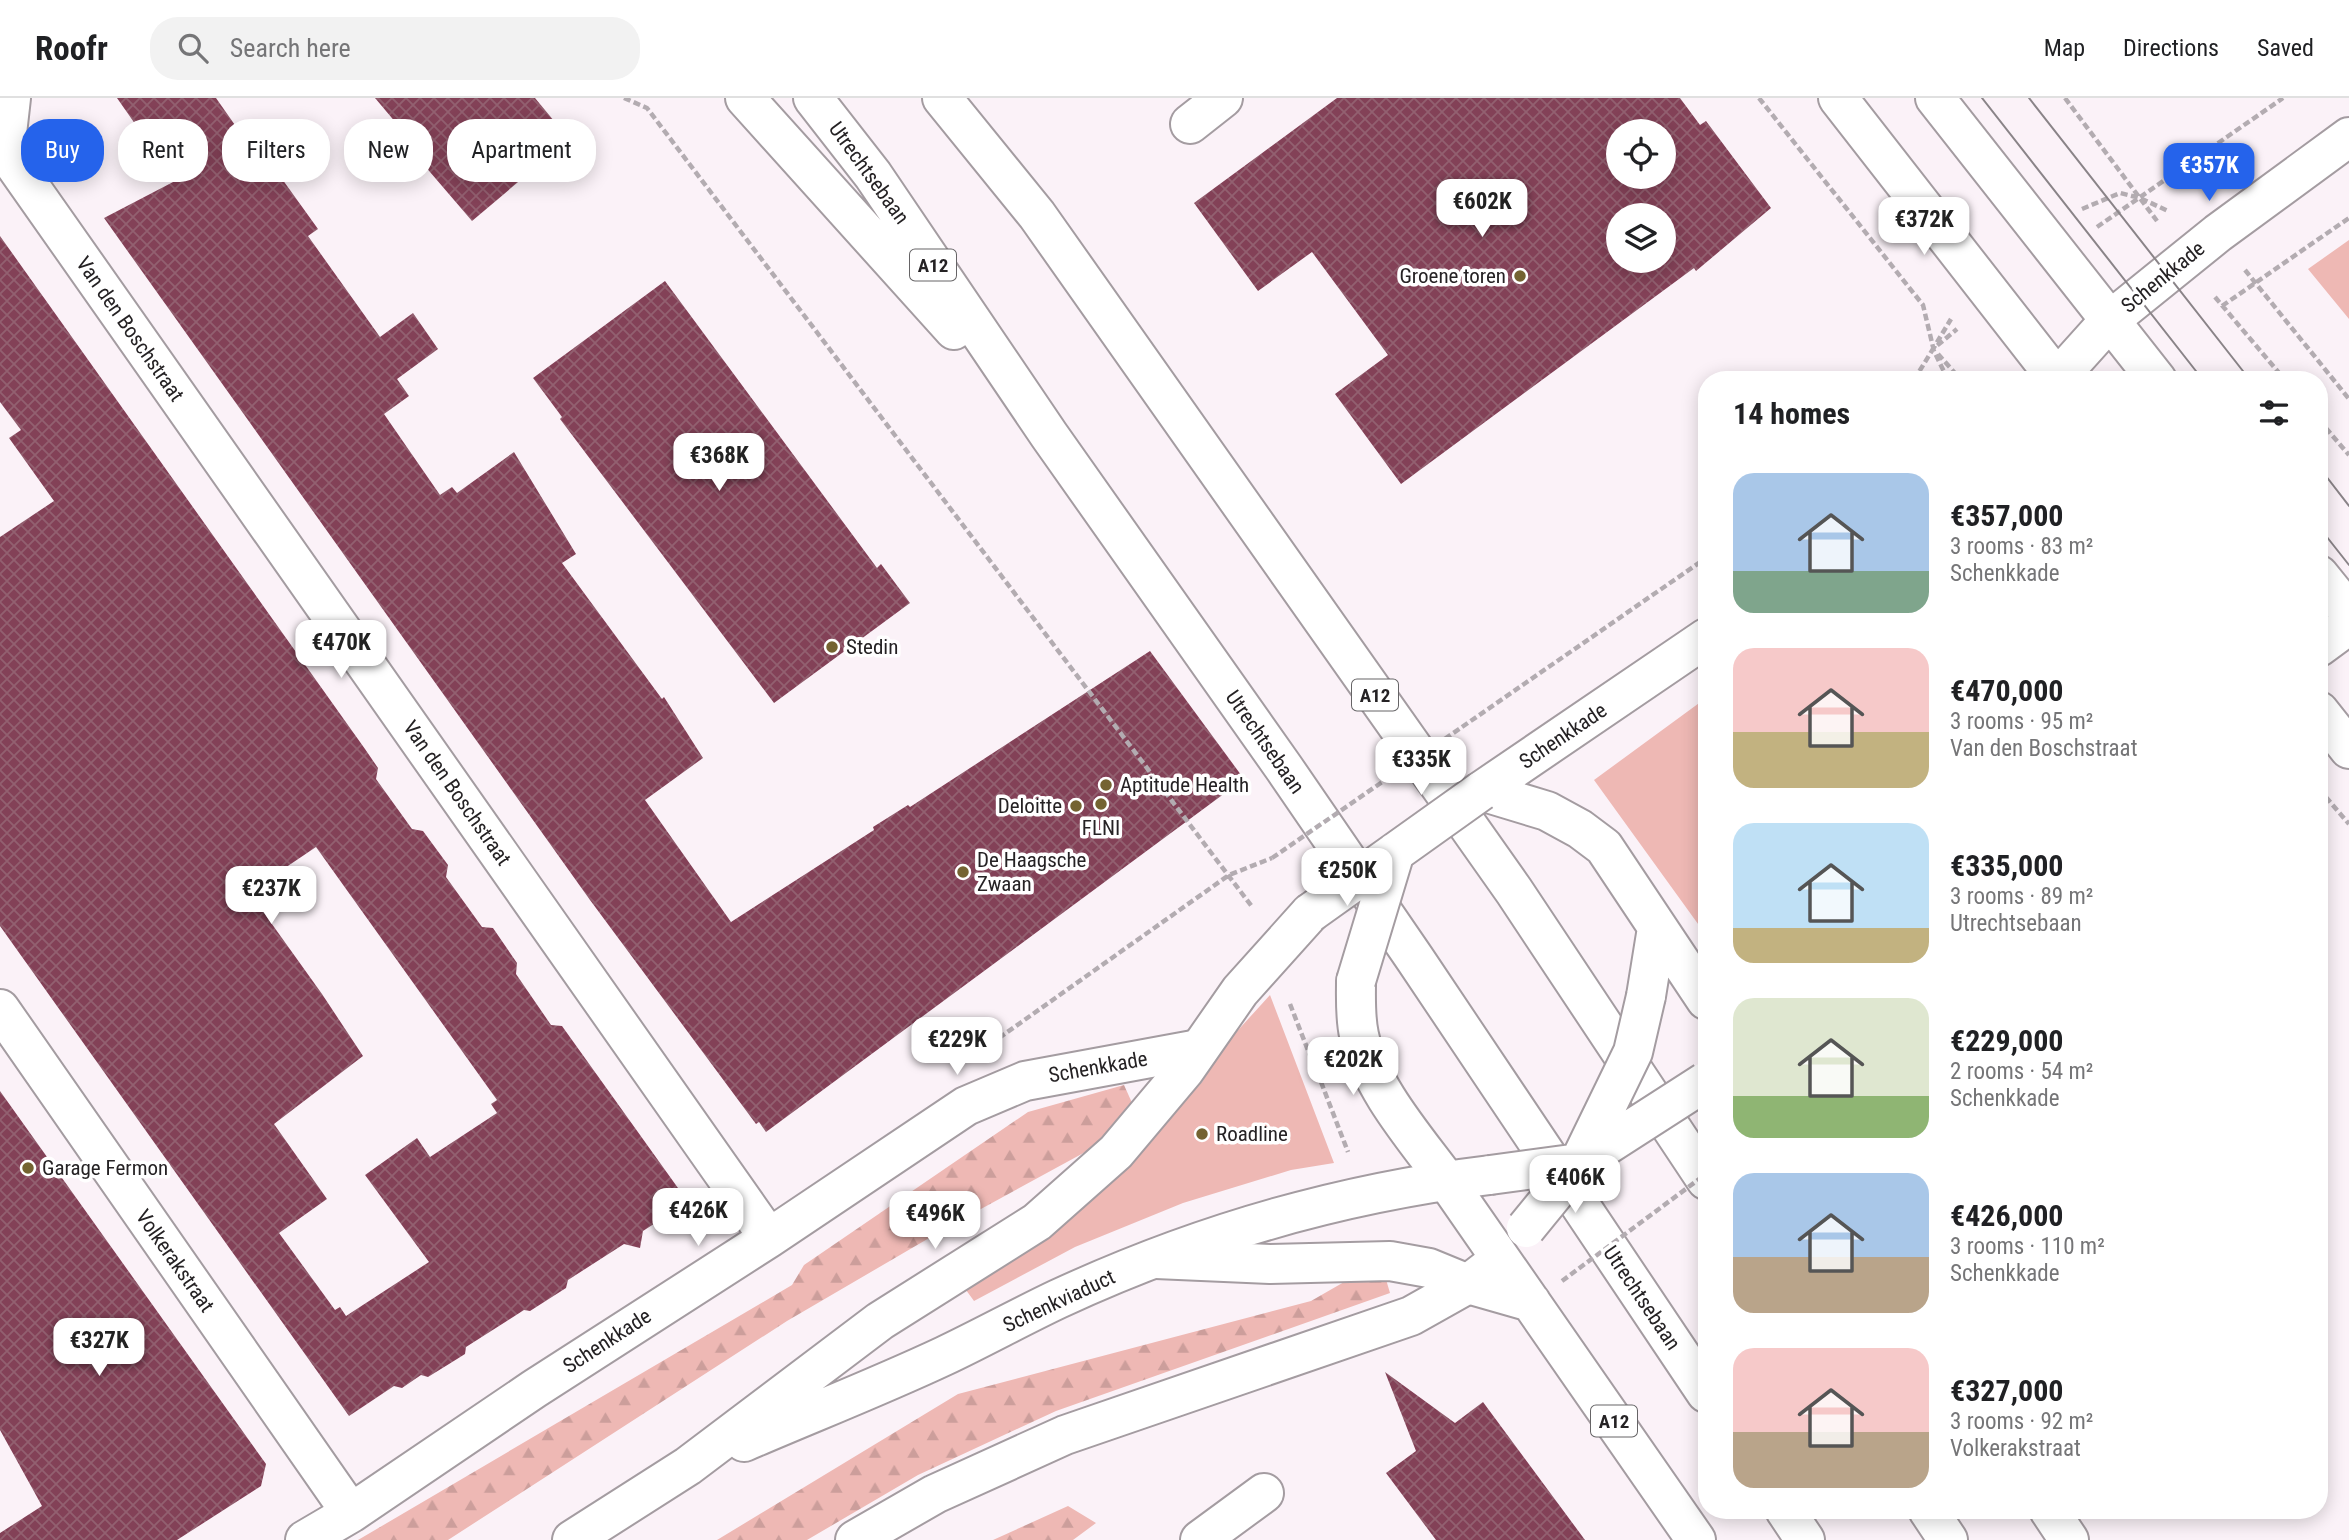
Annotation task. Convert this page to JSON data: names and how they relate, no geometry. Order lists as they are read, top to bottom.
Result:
{
  "streets": {
    "main road": [
      "Utrechtsebaan",
      "A12",
      "Schenkkade",
      "Van den Boschstraat",
      "Volkerakstraat",
      "Schenkviaduct"
    ]
  },
  "crossings": [
    ["A12", "Schenkviaduct"],
    ["Schenkkade", "Van den Boschstraat"],
    ["Schenkkade", "Volkerakstraat"],
    ["Schenkkade", "Schenkviaduct"]
  ],
  "places": [
    "Groene toren",
    "Stedin",
    "Aptitude Health",
    "FLNI",
    "Deloitte",
    "De Haagsche Zwaan",
    "Roadline",
    "Garage Fermon"
  ],
  "page": {
    "header": "Roofr",
    "search": "Search here",
    "nav": ["Map", "Directions", "Saved"],
    "chip": [
      "Buy",
      "Rent",
      "Filters",
      "New",
      "Apartment"
    ],
    "price": [
      "€357K",
      "€602K",
      "€372K",
      "€368K",
      "€470K",
      "€335K",
      "€250K",
      "€237K",
      "€229K",
      "€202K",
      "€406K",
      "€426K",
      "€496K",
      "€327K"
    ],
    "heading": "14 homes",
    "list": [
      {
        "name": "€357,000",
        "note": "3 rooms · 83 m² · Schenkkade"
      },
      {
        "name": "€470,000",
        "note": "3 rooms · 95 m² · Van den Boschstraat"
      },
      {
        "name": "€335,000",
        "note": "3 rooms · 89 m² · Utrechtsebaan"
      },
      {
        "name": "€229,000",
        "note": "2 rooms · 54 m² · Schenkkade"
      },
      {
        "name": "€426,000",
        "note": "3 rooms · 110 m² · Schenkkade"
      },
      {
        "name": "€327,000",
        "note": "3 rooms · 92 m² · Volkerakstraat"
      }
    ]
  }
}
